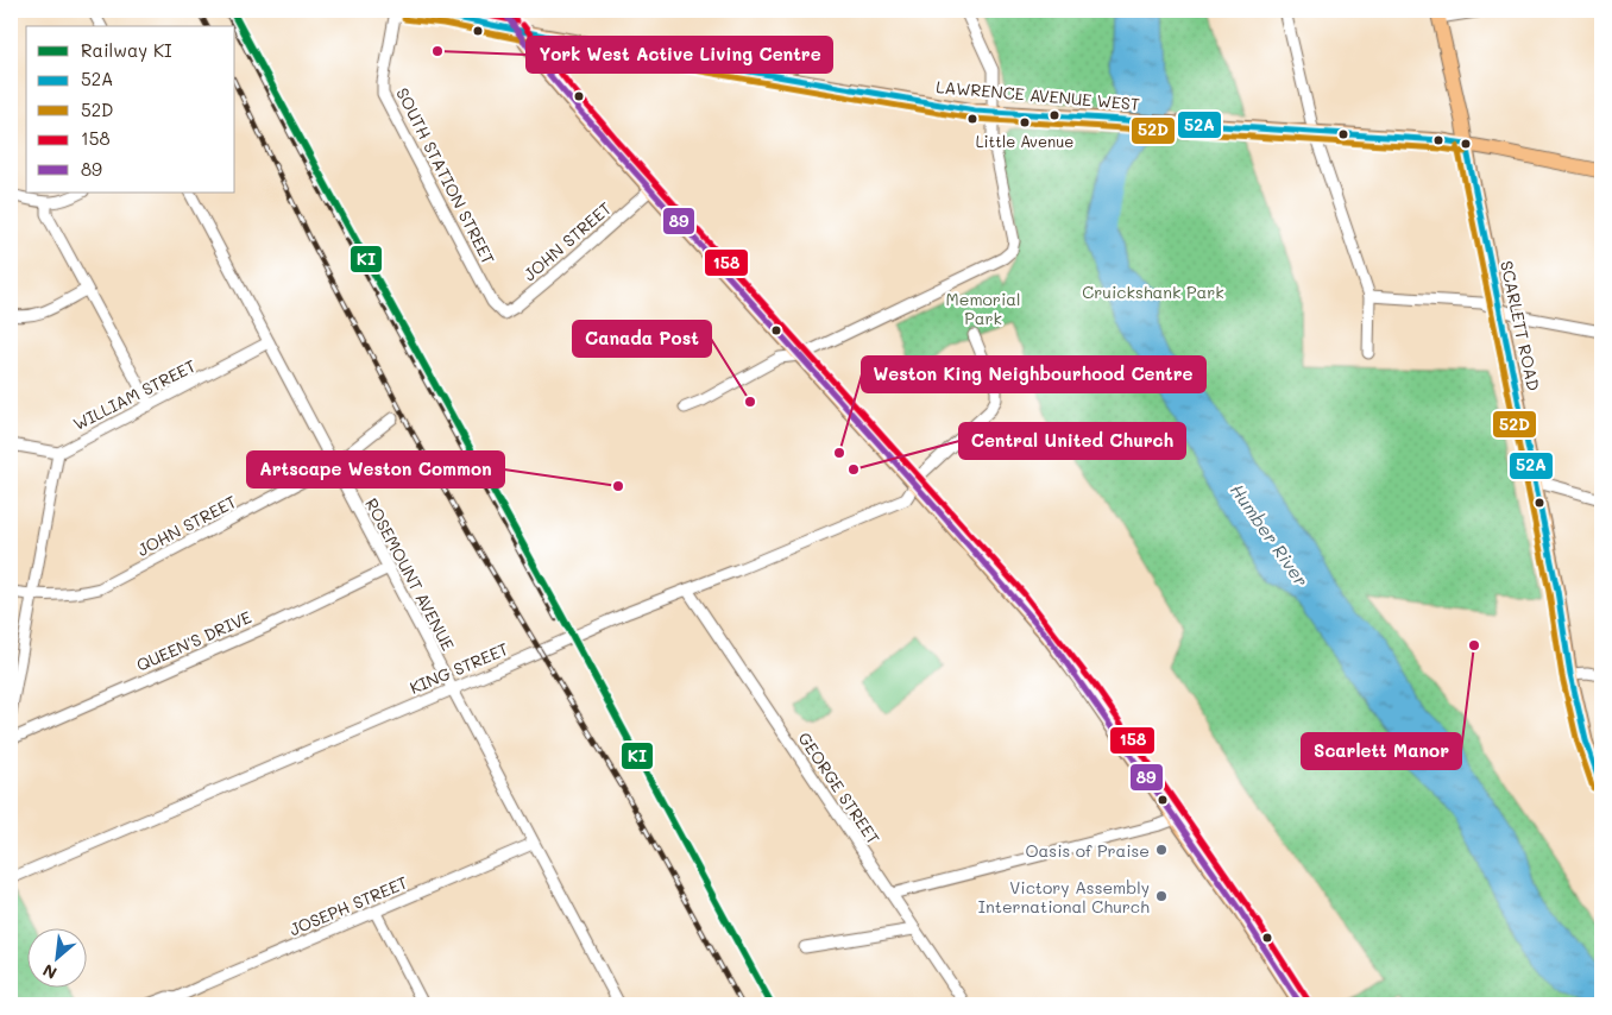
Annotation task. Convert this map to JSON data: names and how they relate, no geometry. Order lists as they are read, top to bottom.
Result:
{
  "streets": {
    "main road": ["LAWRENCE AVENUE WEST", "SCARLETT ROAD"],
    "street": [
      "SOUTH STATION STREET",
      "JOHN STREET",
      "WILLIAM STREET",
      "ROSEMOUNT AVENUE",
      "QUEEN'S DRIVE",
      "KING STREET",
      "GEORGE STREET",
      "JOSEPH STREET"
    ]
  },
  "crossings": [
    ["LAWRENCE AVENUE WEST", "SCARLETT ROAD"],
    ["SOUTH STATION STREET", "JOHN STREET"],
    ["JOHN STREET", "ROSEMOUNT AVENUE"],
    ["WILLIAM STREET", "ROSEMOUNT AVENUE"],
    ["ROSEMOUNT AVENUE", "QUEEN'S DRIVE"],
    ["ROSEMOUNT AVENUE", "KING STREET"],
    ["ROSEMOUNT AVENUE", "JOSEPH STREET"],
    ["KING STREET", "GEORGE STREET"]
  ],
  "water": ["Humber River"],
  "parks": ["Cruickshank Park", "Memorial Park"],
  "places": [
    "York West Active Living Centre",
    "Little Avenue",
    "Canada Post",
    "Weston King Neighbourhood Centre",
    "Central United Church",
    "Artscape Weston Common",
    "Scarlett Manor",
    "Oasis of Praise",
    "Victory Assembly International Church"
  ],
  "lines": [
    "rail line KI",
    "transit line 52A",
    "transit line 158",
    "transit line 89",
    "transit line 52D"
  ],
  "legend": [
    "Railway KI",
    "52A",
    "52D",
    "158",
    "89"
  ],
  "north": "bottom left"
}
